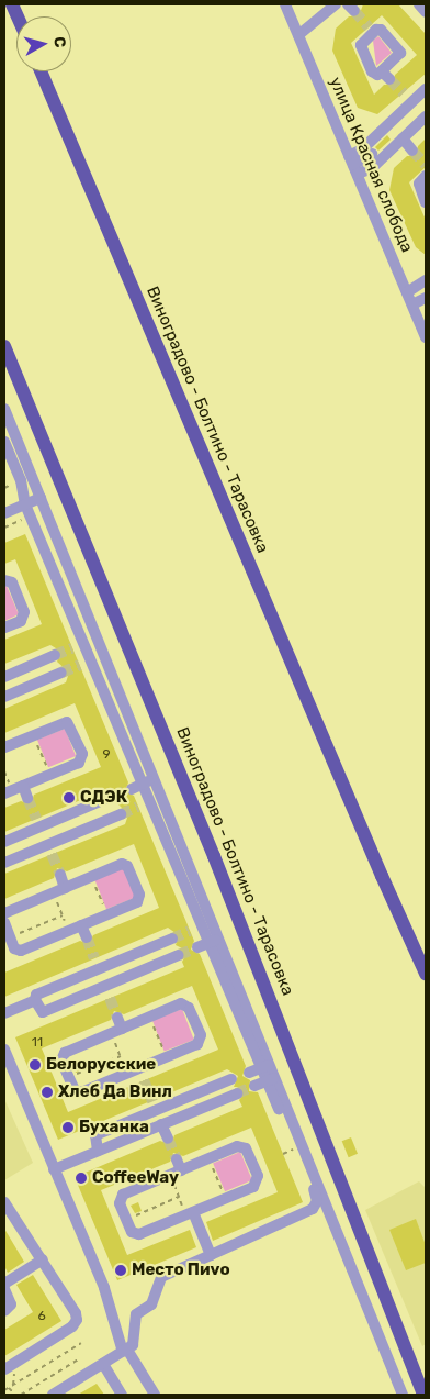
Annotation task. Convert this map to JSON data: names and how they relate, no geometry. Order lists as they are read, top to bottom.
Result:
{
  "streets": {
    "main road": ["Виноградово - Болтино - Тарасовка"],
    "street": ["улица Красная слобода"]
  },
  "places": [
    "СДЭК",
    "Белорусские",
    "Хлеб Да Винл",
    "Буханка",
    "CoffeeWay",
    "Место Пиvо"
  ],
  "house_numbers": ["9", "11", "6"],
  "north": "right"
}
